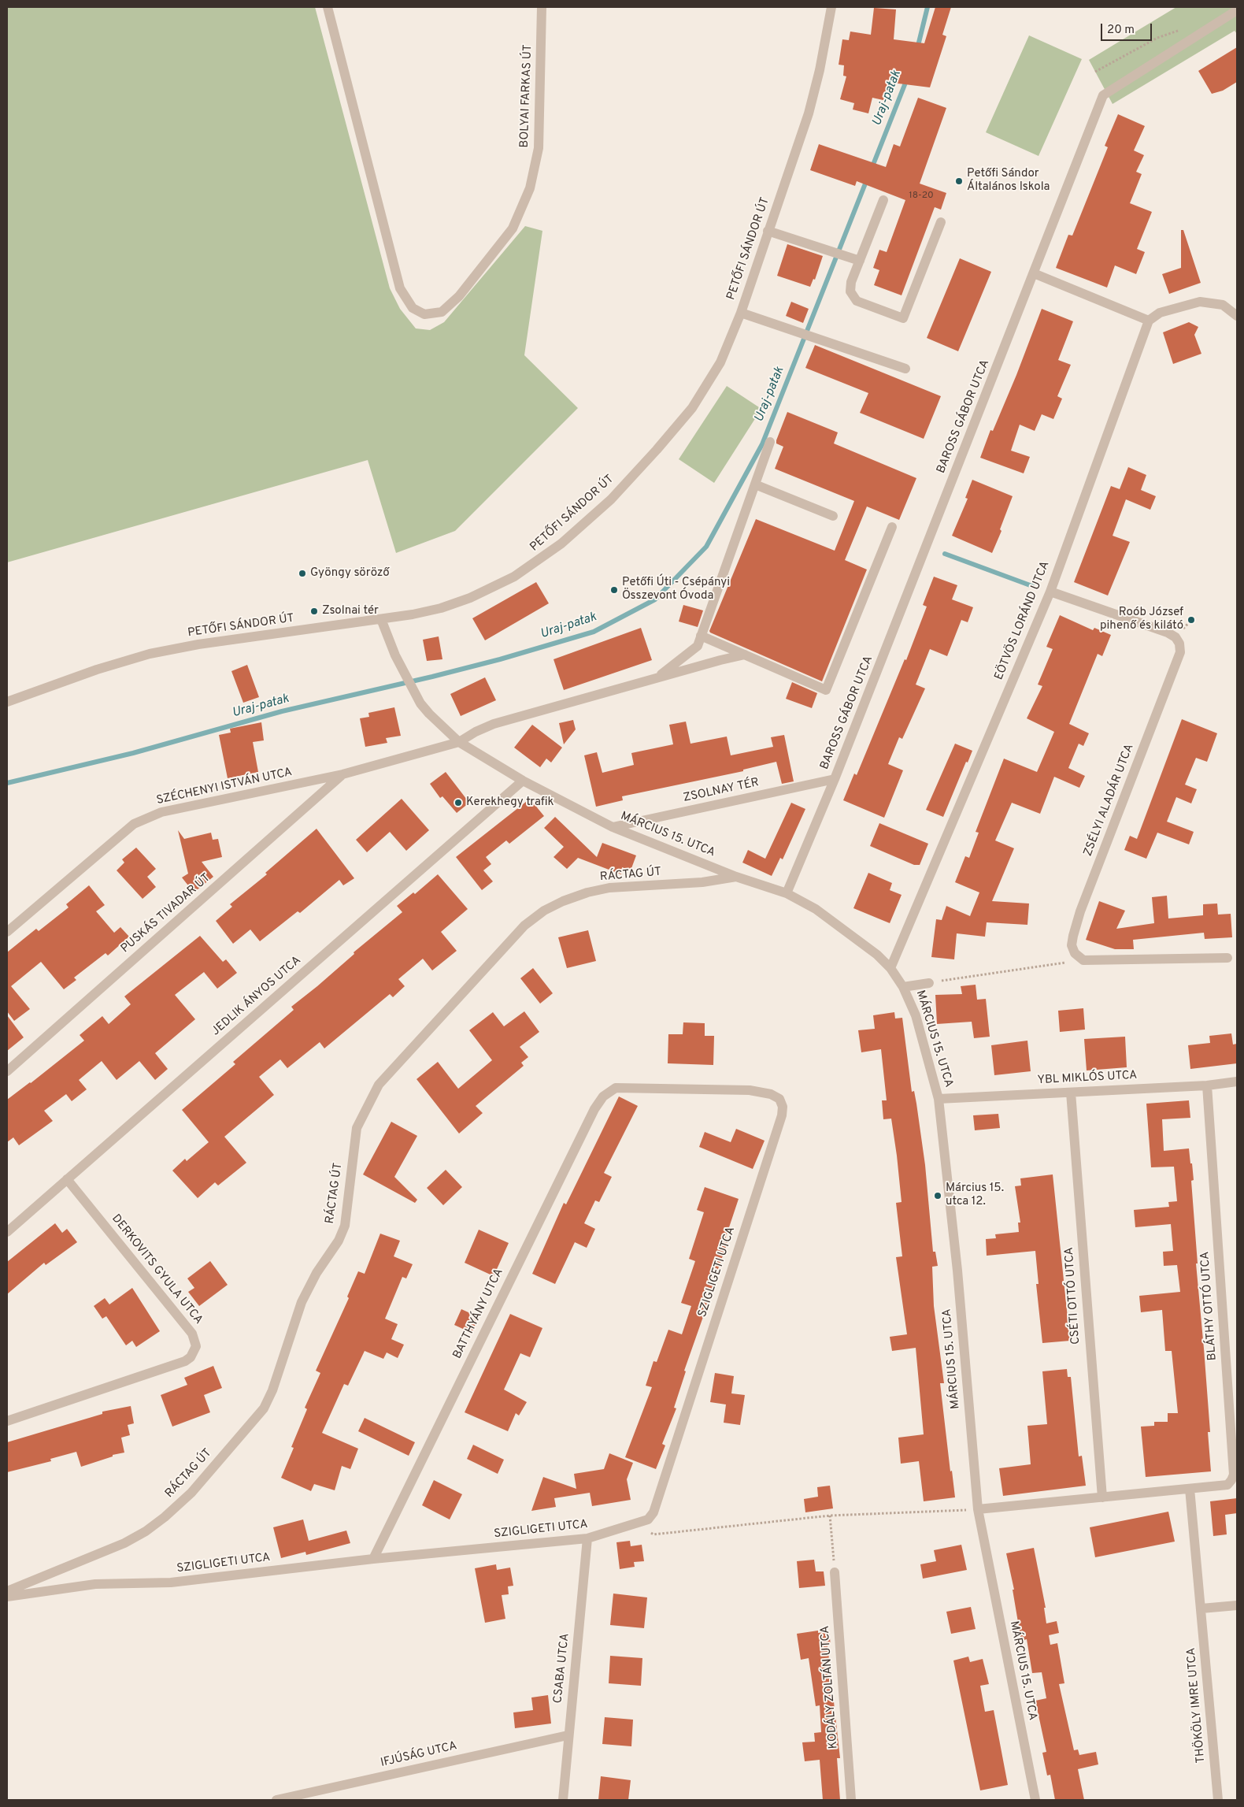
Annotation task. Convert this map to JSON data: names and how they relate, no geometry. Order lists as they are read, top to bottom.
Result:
{
  "streets": {
    "street": [
      "BOLYAI FARKAS ÚT",
      "PETŐFI SÁNDOR ÚT",
      "BAROSS GÁBOR UTCA",
      "EÖTVÖS LORÁND UTCA",
      "SZÉCHENYI ISTVÁN UTCA",
      "ZSOLNAY TÉR",
      "ZSÉLYI ALADÁR UTCA",
      "MÁRCIUS 15. UTCA",
      "RÁCTAG ÚT",
      "PUSKÁS TIVADAR ÚT",
      "JEDLIK ÁNYOS UTCA",
      "YBL MIKLÓS UTCA",
      "DERKOVITS GYULA UTCA",
      "SZIGLIGETI UTCA",
      "CSÉTI OTTÓ UTCA",
      "BLÁTHY OTTÓ UTCA",
      "BATTHYÁNY UTCA",
      "CSABA UTCA",
      "KODÁLY ZOLTÁN UTCA",
      "THÖKÖLY IMRE UTCA",
      "IFJÚSÁG UTCA"
    ]
  },
  "crossings": [
    ["PETŐFI SÁNDOR ÚT", "MÁRCIUS 15. UTCA"],
    ["BAROSS GÁBOR UTCA", "ZSOLNAY TÉR"],
    ["BAROSS GÁBOR UTCA", "MÁRCIUS 15. UTCA"],
    ["EÖTVÖS LORÁND UTCA", "ZSÉLYI ALADÁR UTCA"],
    ["EÖTVÖS LORÁND UTCA", "MÁRCIUS 15. UTCA"],
    ["SZÉCHENYI ISTVÁN UTCA", "MÁRCIUS 15. UTCA"],
    ["SZÉCHENYI ISTVÁN UTCA", "PUSKÁS TIVADAR ÚT"],
    ["ZSOLNAY TÉR", "MÁRCIUS 15. UTCA"],
    ["MÁRCIUS 15. UTCA", "RÁCTAG ÚT"],
    ["MÁRCIUS 15. UTCA", "JEDLIK ÁNYOS UTCA"],
    ["MÁRCIUS 15. UTCA", "YBL MIKLÓS UTCA"],
    ["JEDLIK ÁNYOS UTCA", "DERKOVITS GYULA UTCA"],
    ["YBL MIKLÓS UTCA", "CSÉTI OTTÓ UTCA"],
    ["YBL MIKLÓS UTCA", "BLÁTHY OTTÓ UTCA"],
    ["SZIGLIGETI UTCA", "BATTHYÁNY UTCA"],
    ["SZIGLIGETI UTCA", "CSABA UTCA"],
    ["BLÁTHY OTTÓ UTCA", "THÖKÖLY IMRE UTCA"],
    ["CSABA UTCA", "IFJÚSÁG UTCA"]
  ],
  "water": ["Uraj-patak"],
  "places": [
    "Petőfi Sándor Általános Iskola",
    "Gyöngy söröző",
    "Petőfi Úti - Csépányi Összevont Óvoda",
    "Zsolnai tér",
    "Roób József pihenő és kilátó",
    "Kerekhegy trafik",
    "Március 15. utca 12."
  ],
  "house_numbers": ["18-20"],
  "scale_bar": "20 m"
}
